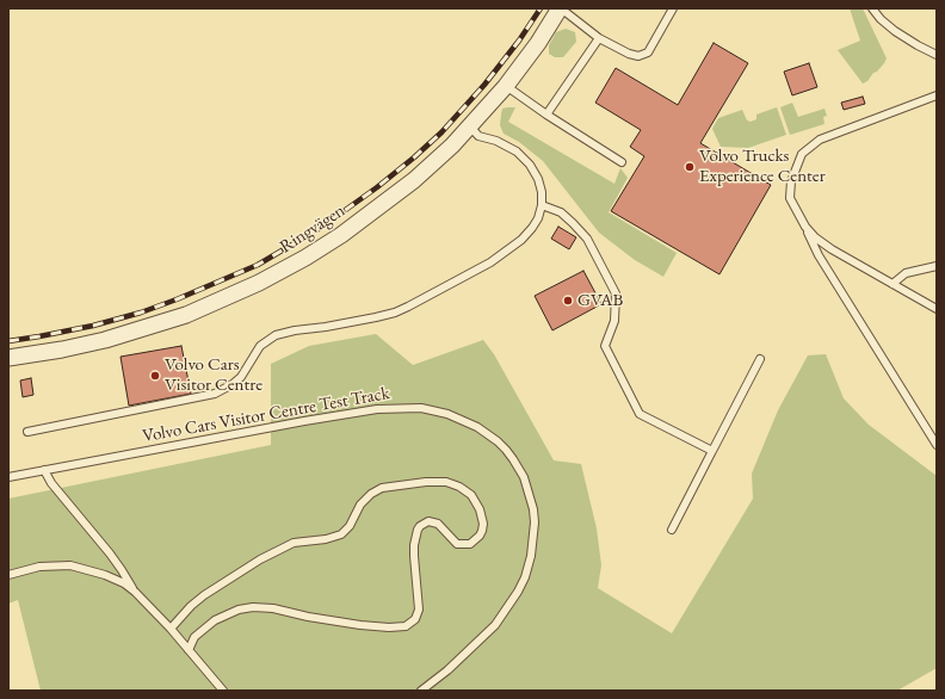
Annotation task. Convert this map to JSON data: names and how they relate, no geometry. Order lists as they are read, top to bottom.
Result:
{
  "streets": {
    "street": ["Ringvägen"],
    "lane": ["Volvo Cars Visitor Centre Test Track"]
  },
  "places": ["Volvo Trucks Experience Center", "GVAB", "Volvo Cars Visitor Centre"]
}
